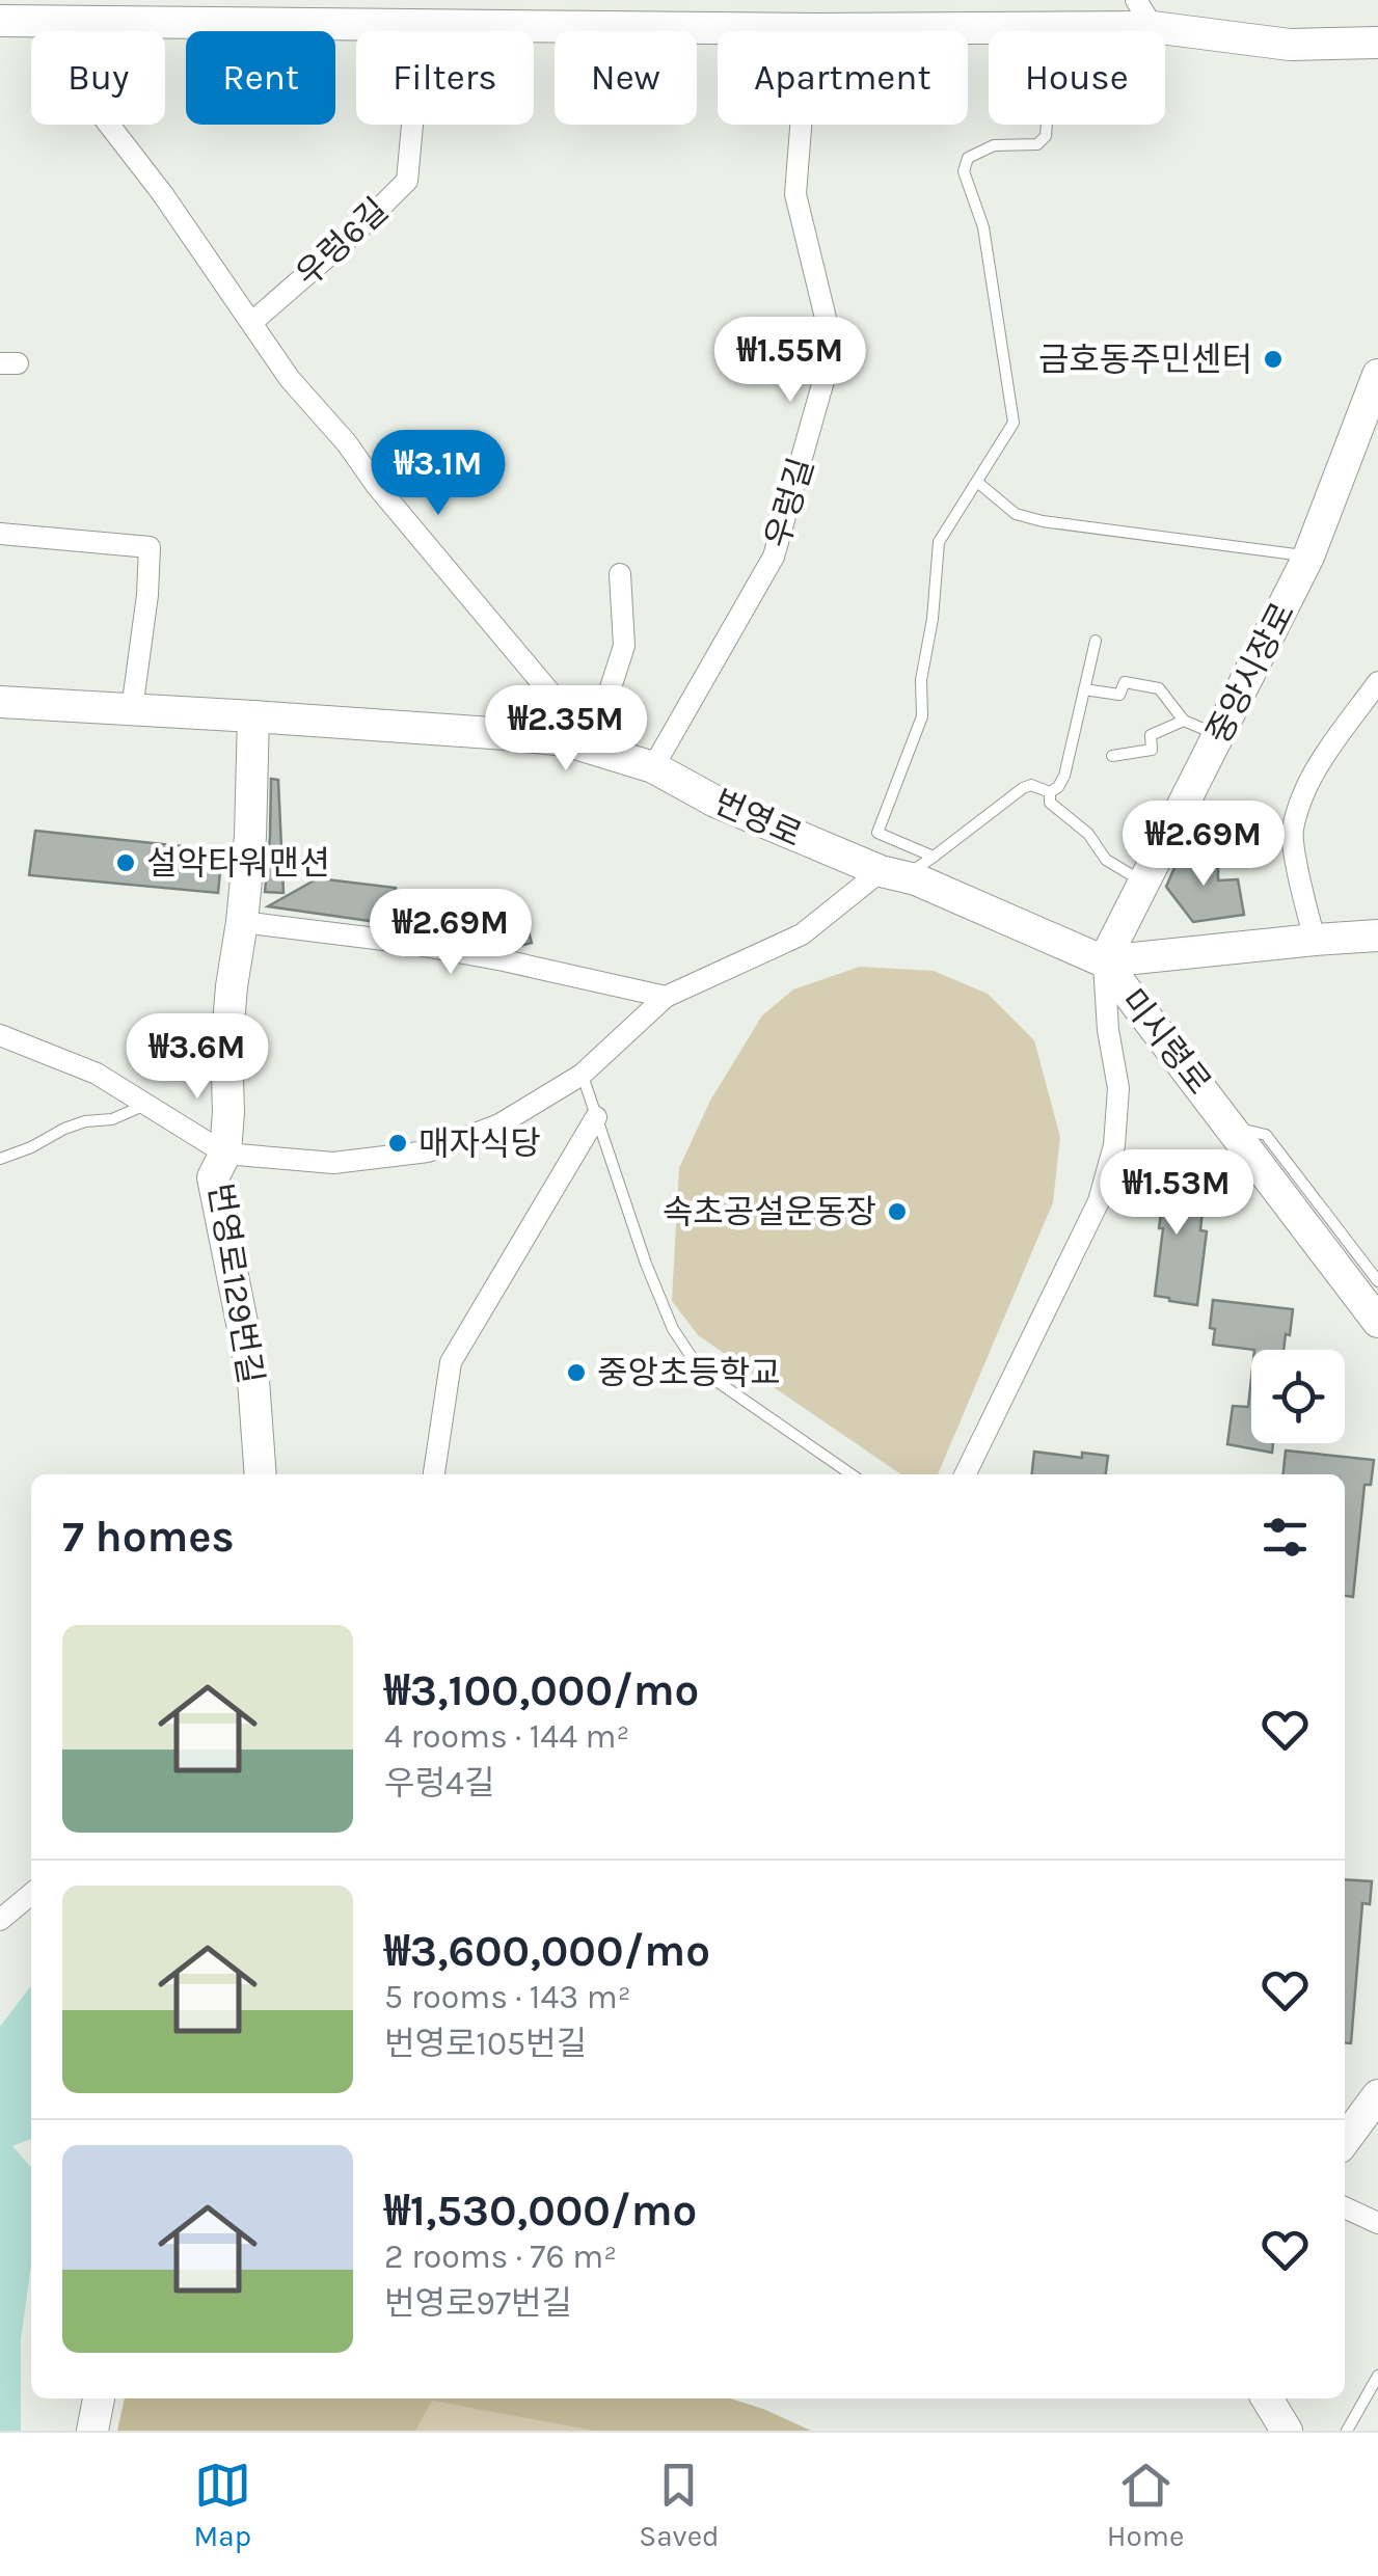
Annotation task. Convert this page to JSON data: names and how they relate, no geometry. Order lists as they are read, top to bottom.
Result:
{
  "streets": {
    "street": [
      "우렁6길",
      "우렁길",
      "중앙시장로",
      "번영로",
      "미시령로",
      "번영로129번길"
    ]
  },
  "crossings": [
    ["우렁길", "번영로"],
    ["중앙시장로", "번영로"],
    ["중앙시장로", "미시령로"],
    ["번영로", "미시령로"],
    ["번영로", "번영로129번길"]
  ],
  "places": [
    "금호동주민센터",
    "설악타워맨션",
    "매자식당",
    "속초공설운동장",
    "중앙초등학교"
  ],
  "page": {
    "chip": [
      "Buy",
      "Rent",
      "Filters",
      "New",
      "Apartment",
      "House"
    ],
    "price": [
      "₩1.55M",
      "₩3.1M",
      "₩2.35M",
      "₩2.69M",
      "₩2.69M",
      "₩3.6M",
      "₩1.53M"
    ],
    "heading": "7 homes",
    "list": [
      {
        "name": "₩3,100,000/mo",
        "note": "4 rooms · 144 m² · 우렁4길"
      },
      {
        "name": "₩3,600,000/mo",
        "note": "5 rooms · 143 m² · 번영로105번길"
      },
      {
        "name": "₩1,530,000/mo",
        "note": "2 rooms · 76 m² · 번영로97번길"
      }
    ],
    "tabs": ["Map", "Saved", "Home"]
  }
}
